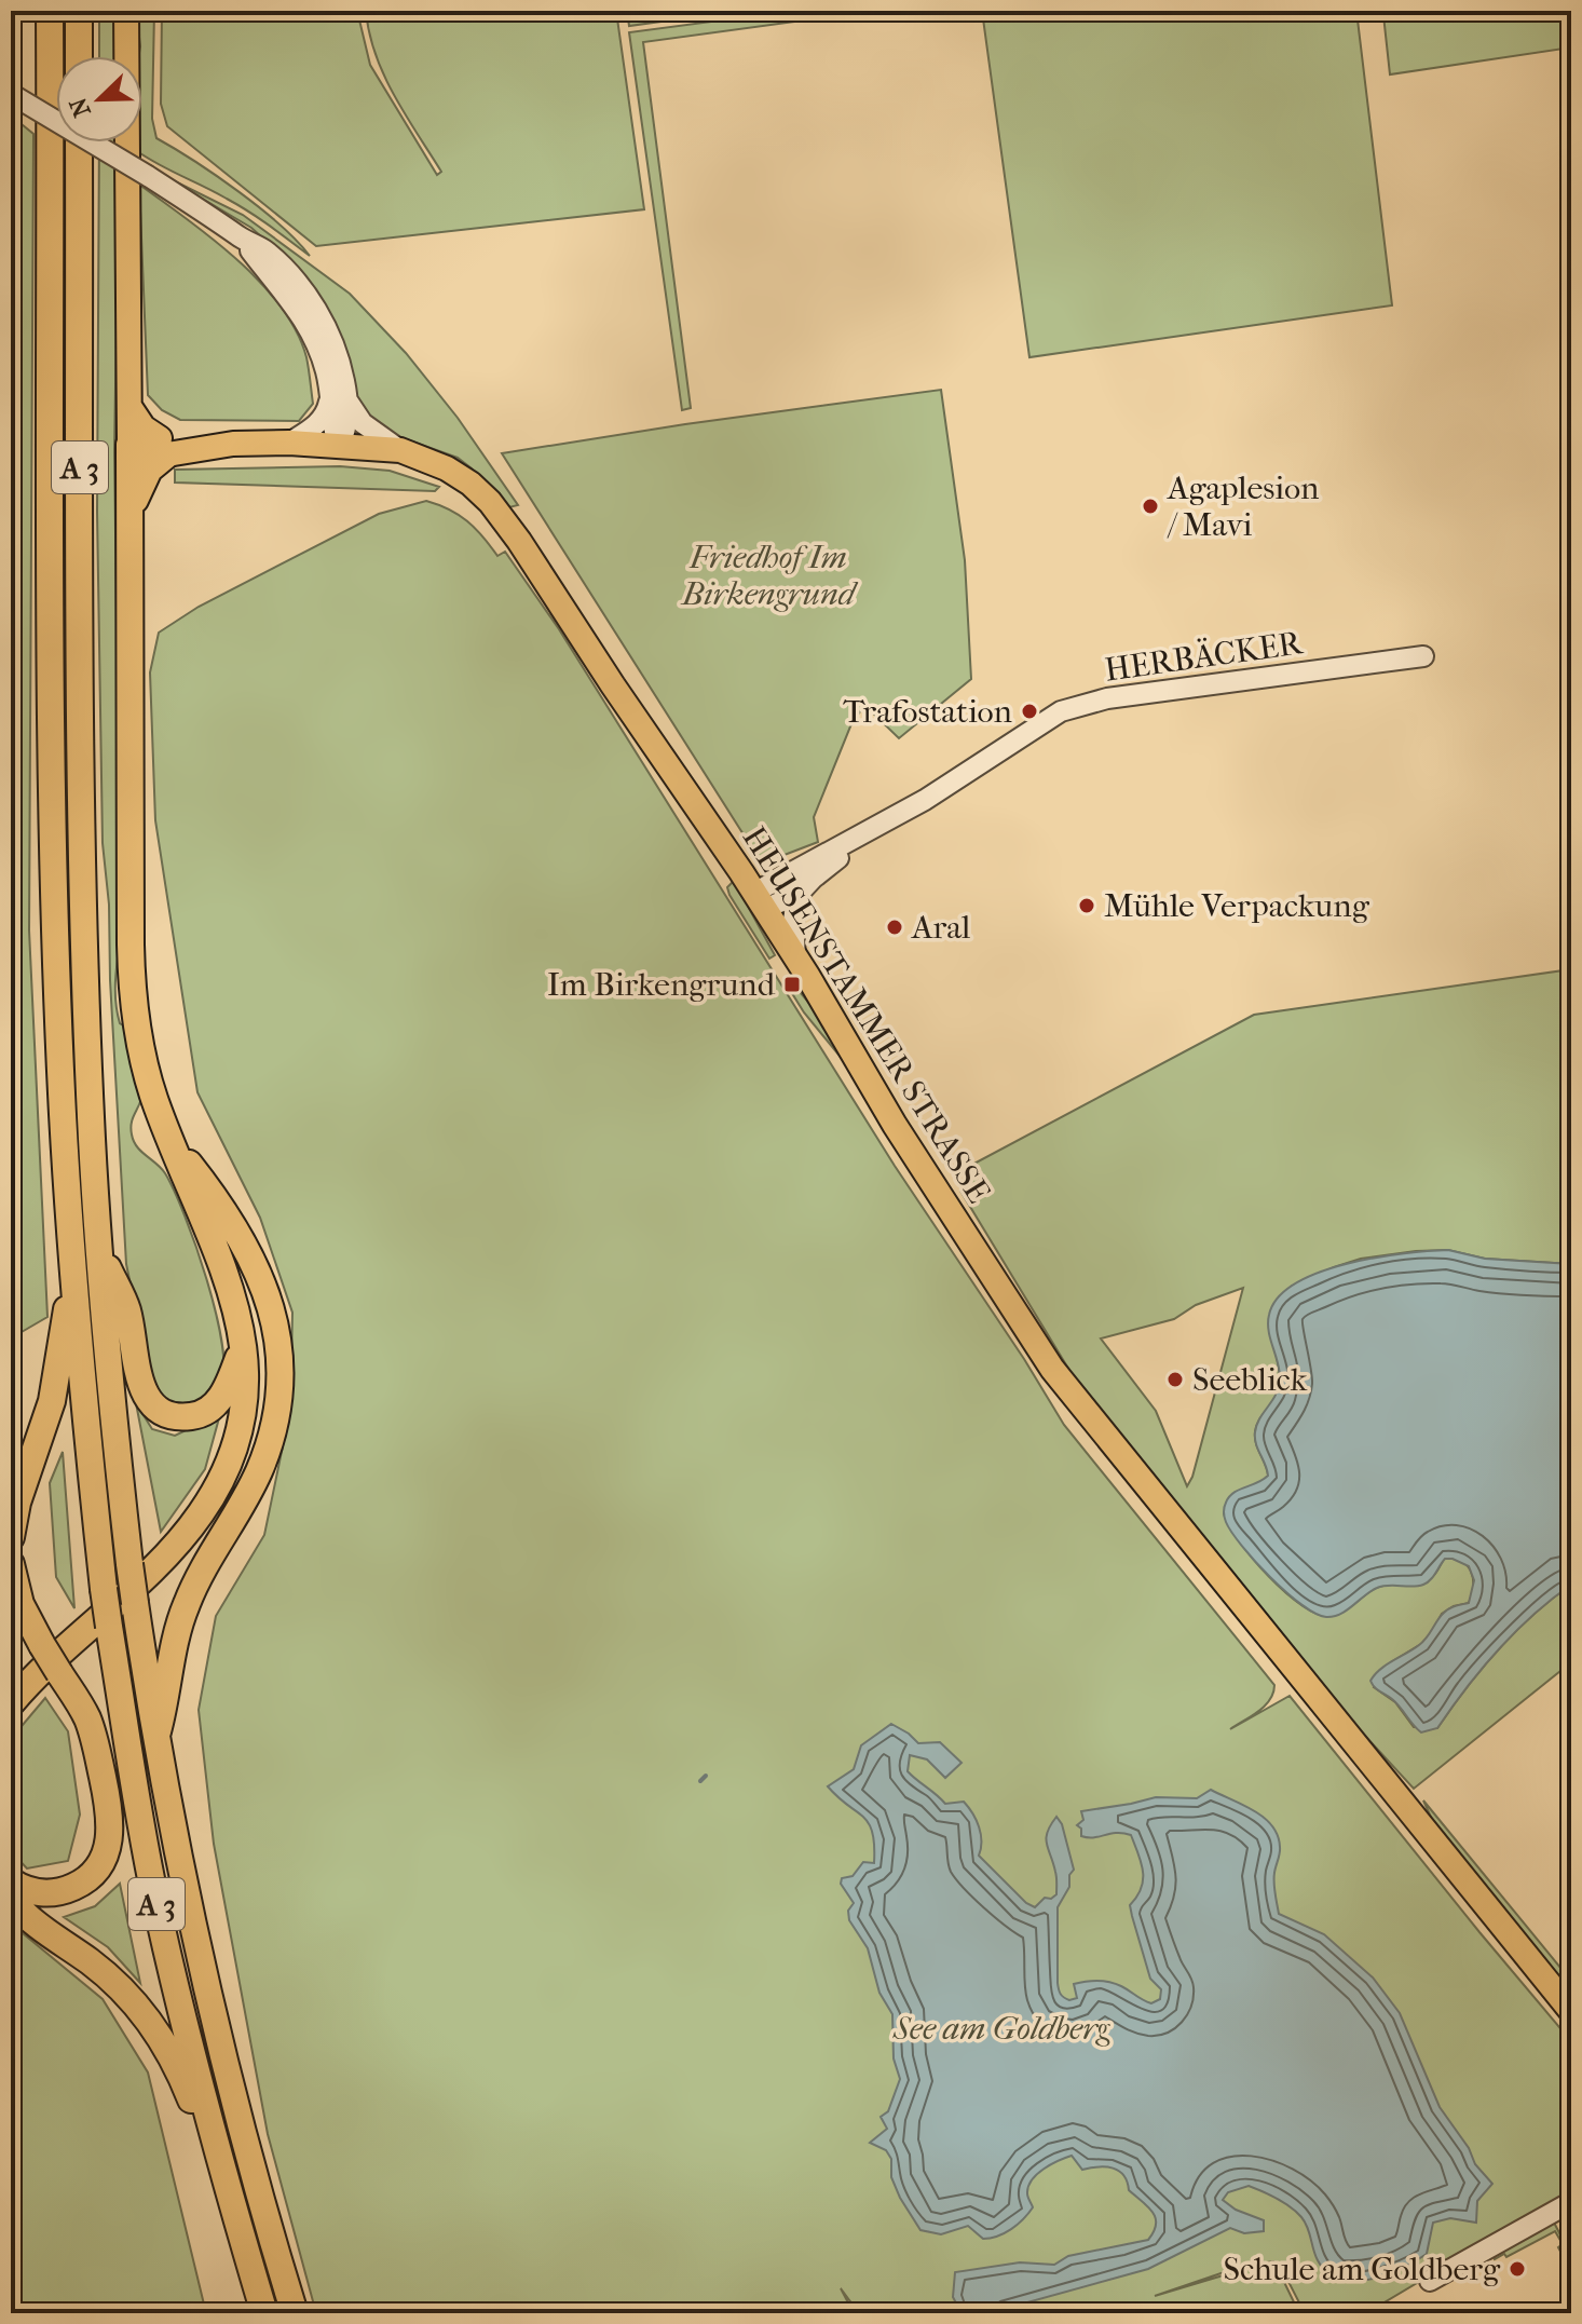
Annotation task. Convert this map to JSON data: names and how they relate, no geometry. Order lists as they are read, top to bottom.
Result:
{
  "streets": {
    "highway": ["A 3"],
    "main road": ["HEUSENSTAMMER STRASSE"],
    "street": ["HERBÄCKER"]
  },
  "parks": ["Friedhof Im Birkengrund", "See am Goldberg"],
  "places": {
    "other": [
      "Agaplesion / Mavi",
      "Trafostation",
      "Mühle Verpackung",
      "Aral",
      "Seeblick",
      "Schule am Goldberg"
    ],
    "transit": ["Im Birkengrund"]
  },
  "north": "bottom left"
}
